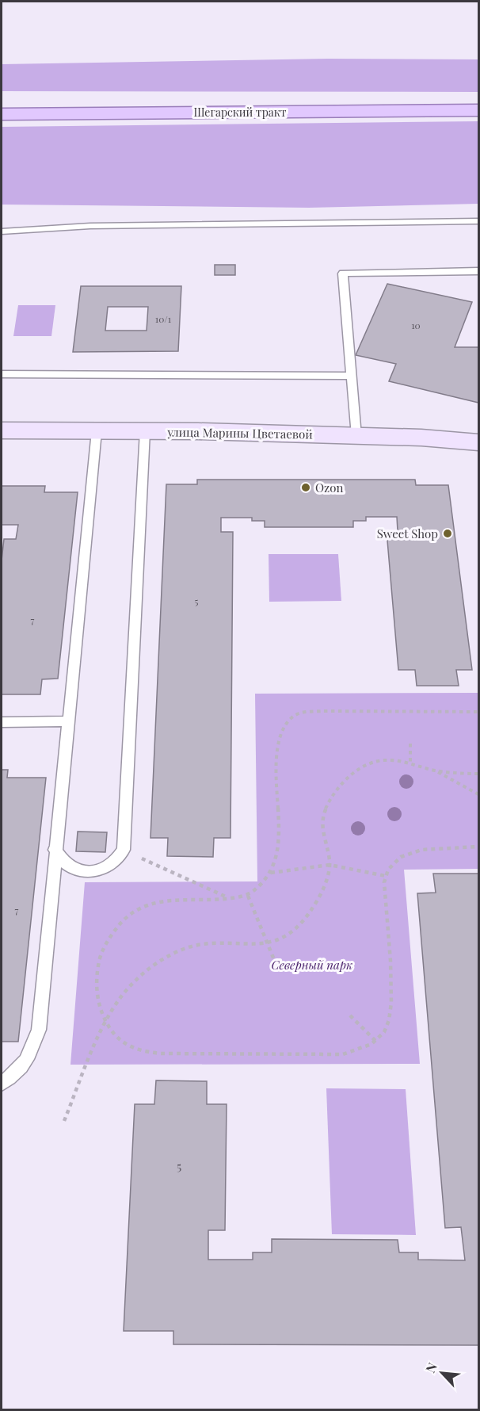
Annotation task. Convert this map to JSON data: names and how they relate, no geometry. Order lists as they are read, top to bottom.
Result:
{
  "streets": {
    "main road": ["Шегарский тракт"],
    "street": ["улица Марины Цветаевой"]
  },
  "parks": ["Северный парк"],
  "places": ["Ozon", "Sweet Shop"],
  "house_numbers": [
    "10/1",
    "10",
    "5",
    "7",
    "7",
    "5"
  ],
  "north": "top left"
}
